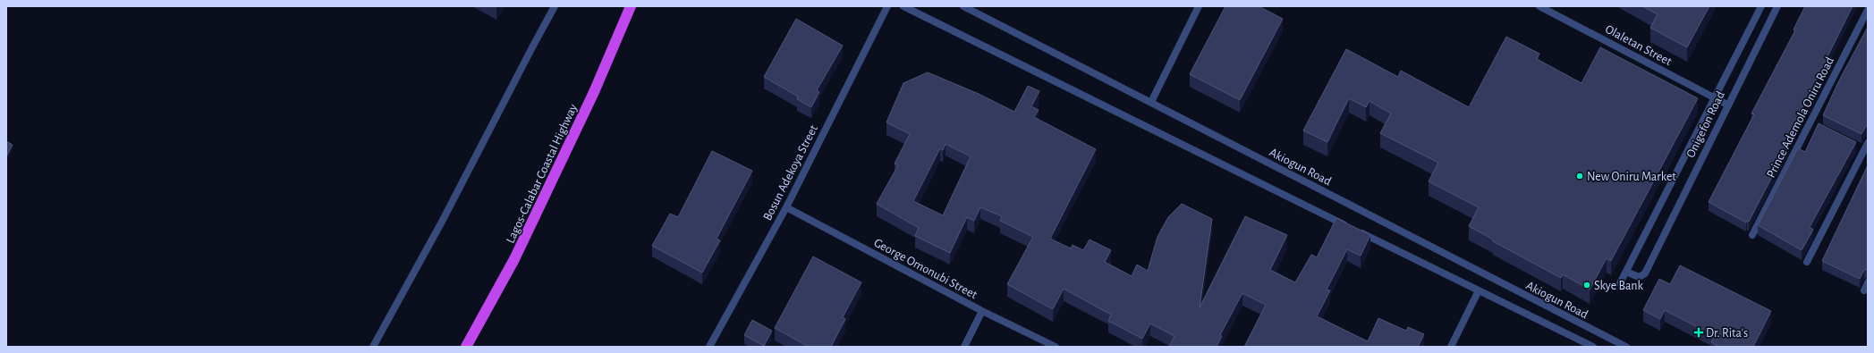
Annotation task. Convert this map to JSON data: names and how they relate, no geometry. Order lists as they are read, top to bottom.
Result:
{
  "streets": {
    "highway": ["Lagos-Calabar Coastal Highway"],
    "street": [
      "Olaletan Street",
      "Prince Ademola Oniru Road",
      "Onigefon Road",
      "Akiogun Road",
      "Bosun Adekoya Street",
      "George Omonubi Street"
    ]
  },
  "crossings": [
    ["Olaletan Street", "Onigefon Road"],
    ["Bosun Adekoya Street", "George Omonubi Street"]
  ],
  "places": {
    "other": ["New Oniru Market", "Skye Bank"],
    "health": ["Dr. Rita's"]
  }
}
